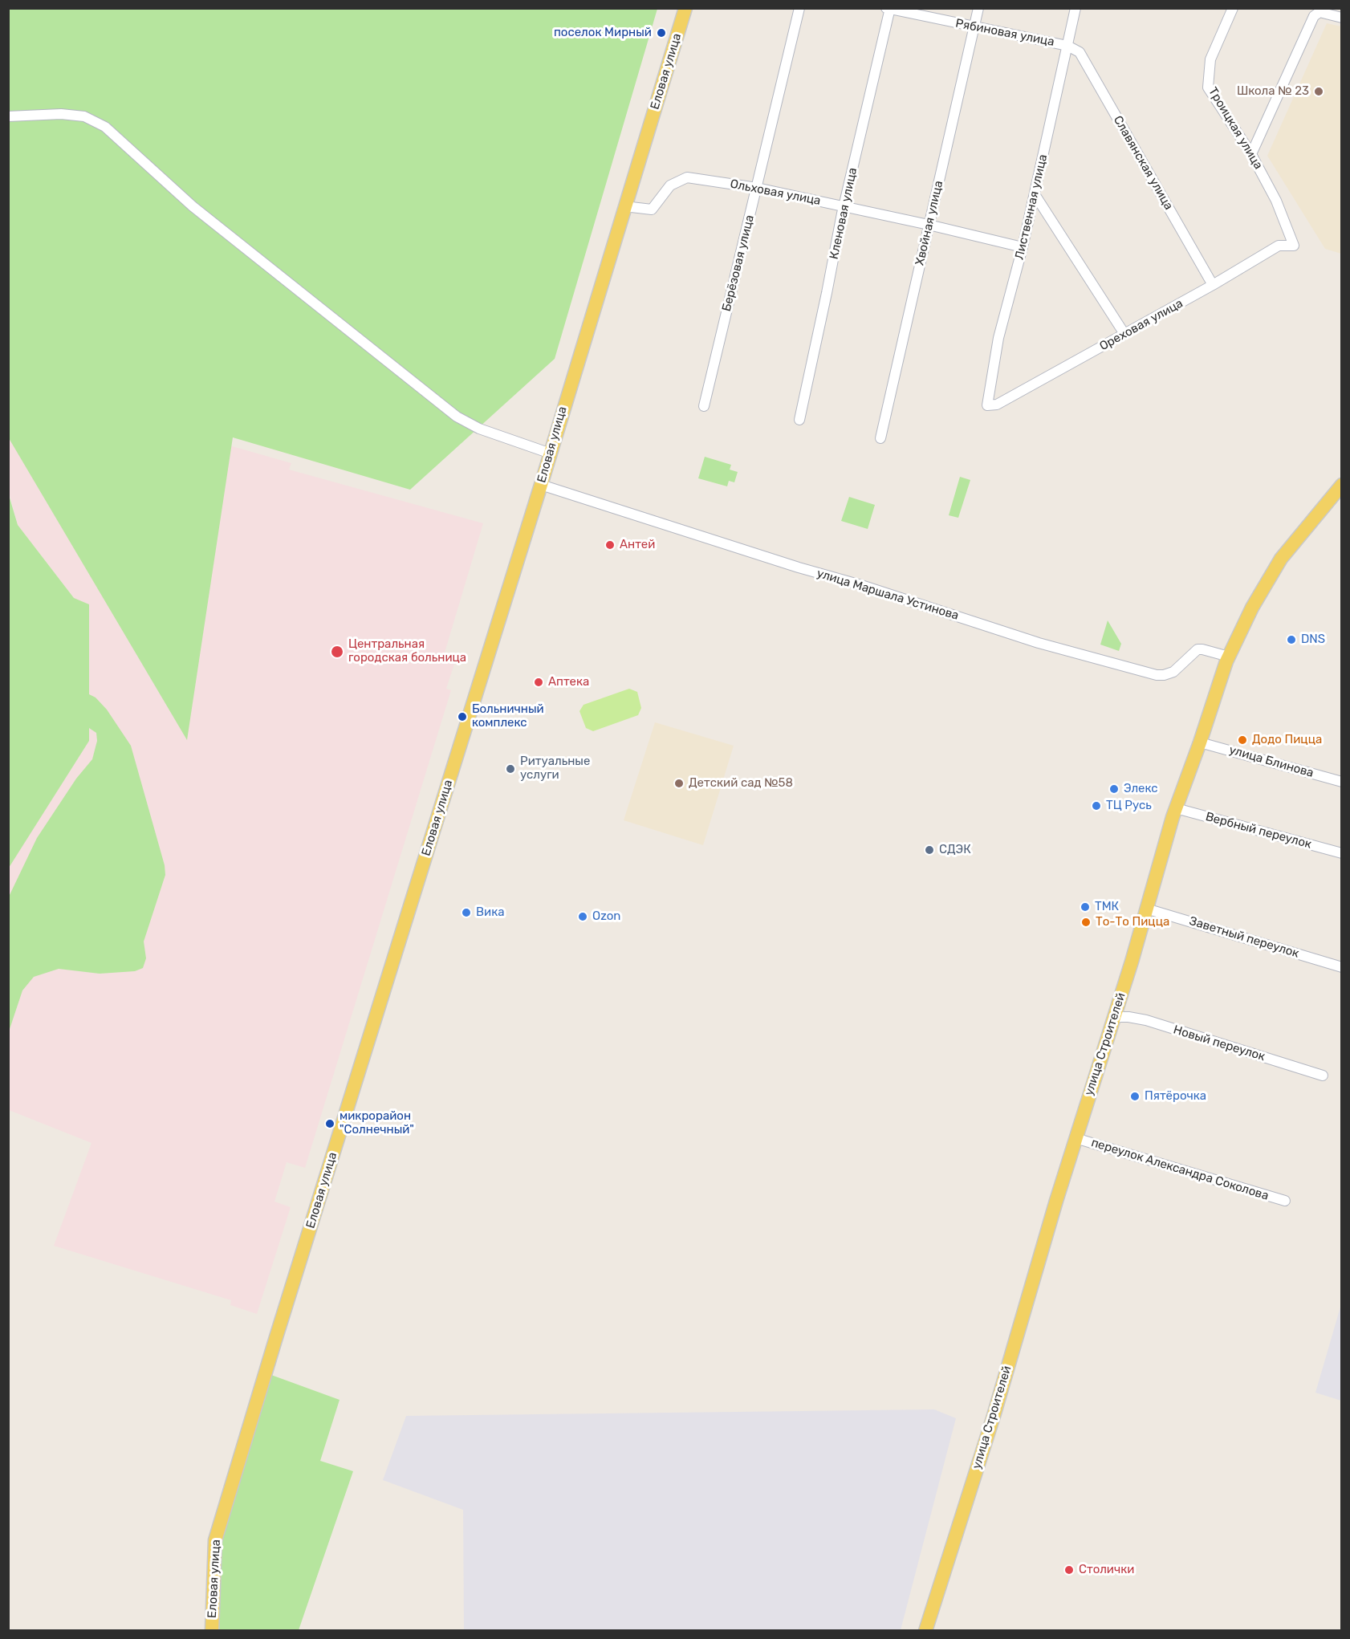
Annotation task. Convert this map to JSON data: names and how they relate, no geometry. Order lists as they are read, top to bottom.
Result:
{
  "streets": {
    "main road": ["Еловая улица", "улица Строителей"],
    "street": [
      "Рябиновая улица",
      "Троицкая улица",
      "Славянская улица",
      "Ольховая улица",
      "Лиственная улица",
      "Кленовая улица",
      "Хвойная улица",
      "Берёзовая улица",
      "Ореховая улица",
      "улица Маршала Устинова",
      "улица Блинова",
      "Вербный переулок",
      "Заветный переулок",
      "Новый переулок",
      "переулок Александра Соколова"
    ]
  },
  "crossings": [
    ["Рябиновая улица", "Славянская улица"],
    ["Рябиновая улица", "Лиственная улица"],
    ["Рябиновая улица", "Кленовая улица"],
    ["Рябиновая улица", "Хвойная улица"],
    ["Еловая улица", "Ольховая улица"],
    ["Еловая улица", "улица Маршала Устинова"],
    ["Троицкая улица", "Ореховая улица"],
    ["Славянская улица", "Лиственная улица"],
    ["Славянская улица", "Ореховая улица"],
    ["Ольховая улица", "Лиственная улица"],
    ["Ольховая улица", "Кленовая улица"],
    ["Ольховая улица", "Хвойная улица"],
    ["Ольховая улица", "Берёзовая улица"],
    ["Лиственная улица", "Ореховая улица"],
    ["улица Маршала Устинова", "улица Строителей"],
    ["улица Блинова", "улица Строителей"],
    ["Вербный переулок", "улица Строителей"],
    ["Заветный переулок", "улица Строителей"],
    ["Новый переулок", "улица Строителей"],
    ["улица Строителей", "переулок Александра Соколова"]
  ],
  "places": [
    "поселок Мирный",
    "Школа № 23",
    "Антей",
    "DNS",
    "Центральная городская больница",
    "Аптека",
    "Больничный комплекс",
    "Додо Пицца",
    "Ритуальные услуги",
    "Детский сад №58",
    "Элекс",
    "ТЦ Русь",
    "СДЭК",
    "ТМК",
    "Вика",
    "Ozon",
    "То-То Пицца",
    "Пятёрочка",
    "микрорайон \"Солнечный\"",
    "Столички"
  ]
}
